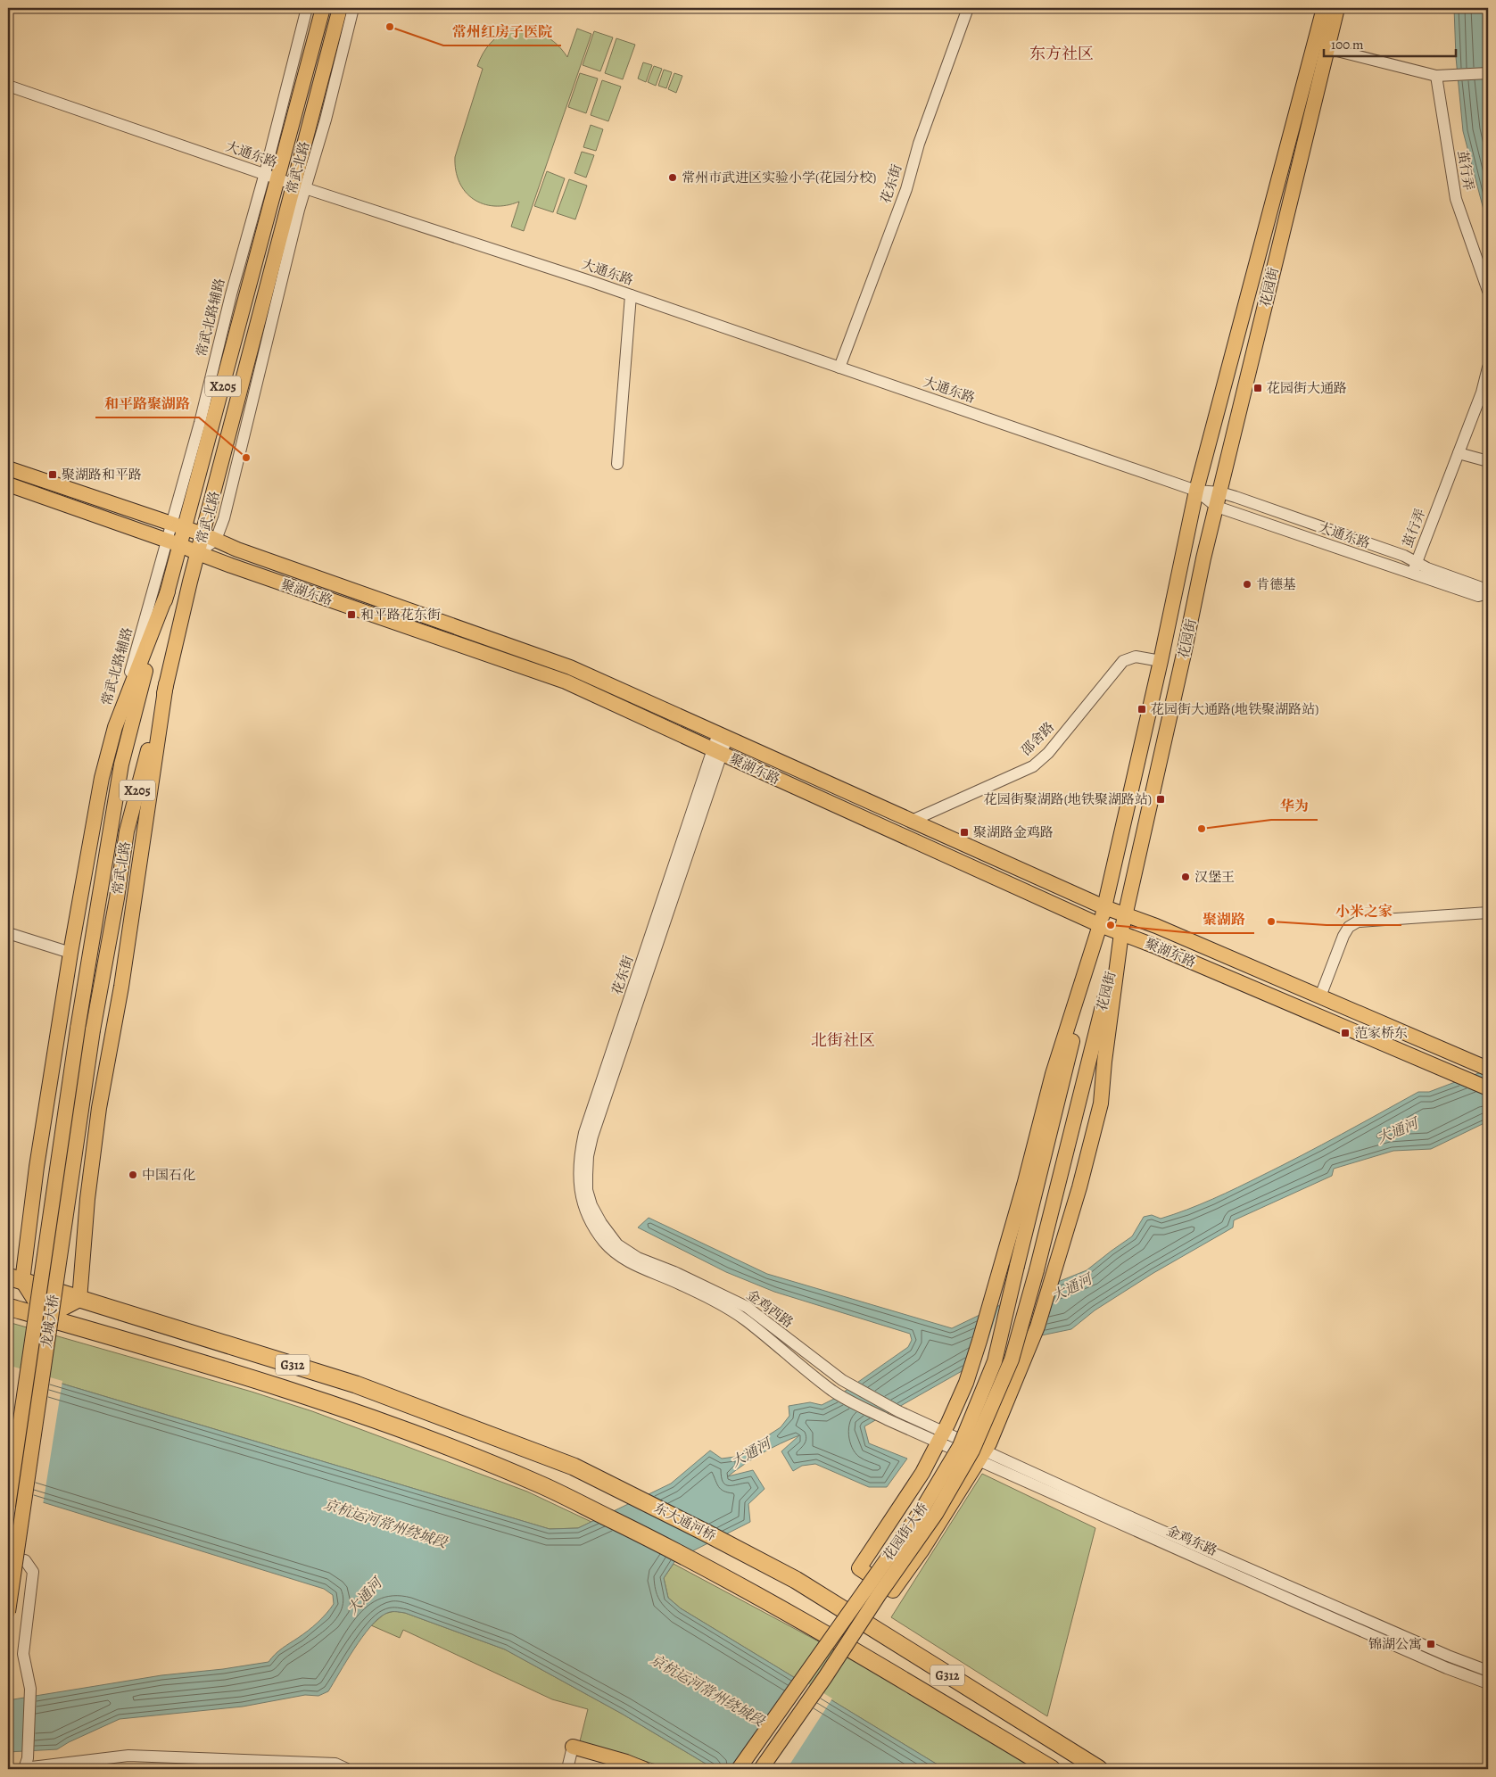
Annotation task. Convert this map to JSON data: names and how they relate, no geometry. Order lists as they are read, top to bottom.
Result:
{
  "streets": {
    "highway": ["G312", "东大通河桥"],
    "main road": [
      "常武北路",
      "花园街",
      "X205",
      "聚湖东路",
      "龙城大桥",
      "花园街大桥"
    ],
    "street": [
      "大通东路",
      "茧行弄",
      "花东街",
      "常武北路辅路",
      "邵舍路",
      "金鸡西路",
      "金鸡东路"
    ]
  },
  "crossings": [
    ["大通东路", "常武北路"],
    ["大通东路", "茧行弄"],
    ["大通东路", "花东街"],
    ["大通东路", "花园街"],
    ["大通东路", "常武北路辅路"],
    ["常武北路", "常武北路辅路"],
    ["常武北路", "聚湖东路"],
    ["常武北路", "龙城大桥"],
    ["花东街", "聚湖东路"],
    ["花东街", "金鸡西路"],
    ["花园街", "聚湖东路"],
    ["花园街", "邵舍路"],
    ["花园街", "花园街大桥"],
    ["常武北路辅路", "聚湖东路"],
    ["聚湖东路", "邵舍路"],
    ["金鸡西路", "金鸡东路"],
    ["G312", "东大通河桥"]
  ],
  "districts": ["东方社区", "北街社区"],
  "water": ["大通河", "京杭运河常州绕城段"],
  "places": {
    "other": [
      "常州红房子医院",
      "常州市武进区实验小学(花园分校)",
      "和平路聚湖路",
      "肯德基",
      "华为",
      "汉堡王",
      "小米之家",
      "聚湖路",
      "中国石化"
    ],
    "transit": [
      "花园街大通路",
      "聚湖路和平路",
      "和平路花东街",
      "花园街大通路(地铁聚湖路站)",
      "花园街聚湖路(地铁聚湖路站)",
      "聚湖路金鸡路",
      "范家桥东",
      "锦湖公寓"
    ]
  },
  "scale_bar": "100 m"
}
